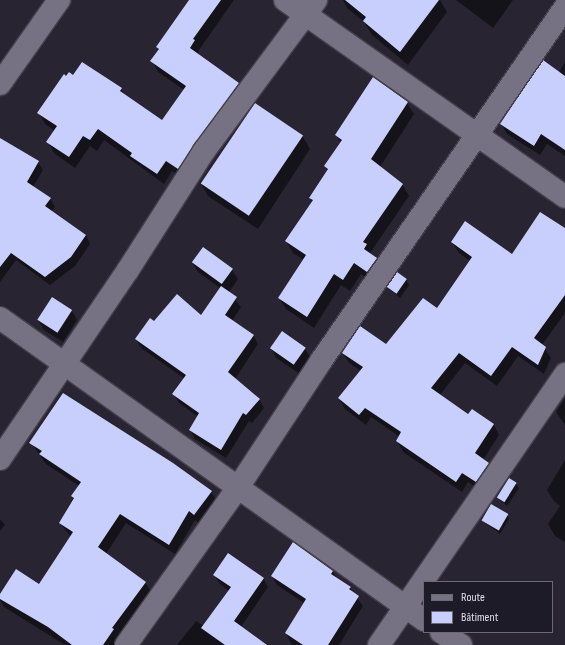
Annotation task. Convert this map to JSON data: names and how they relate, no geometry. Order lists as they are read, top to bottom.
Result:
{
  "legend": ["Route", "Bâtiment"]
}
